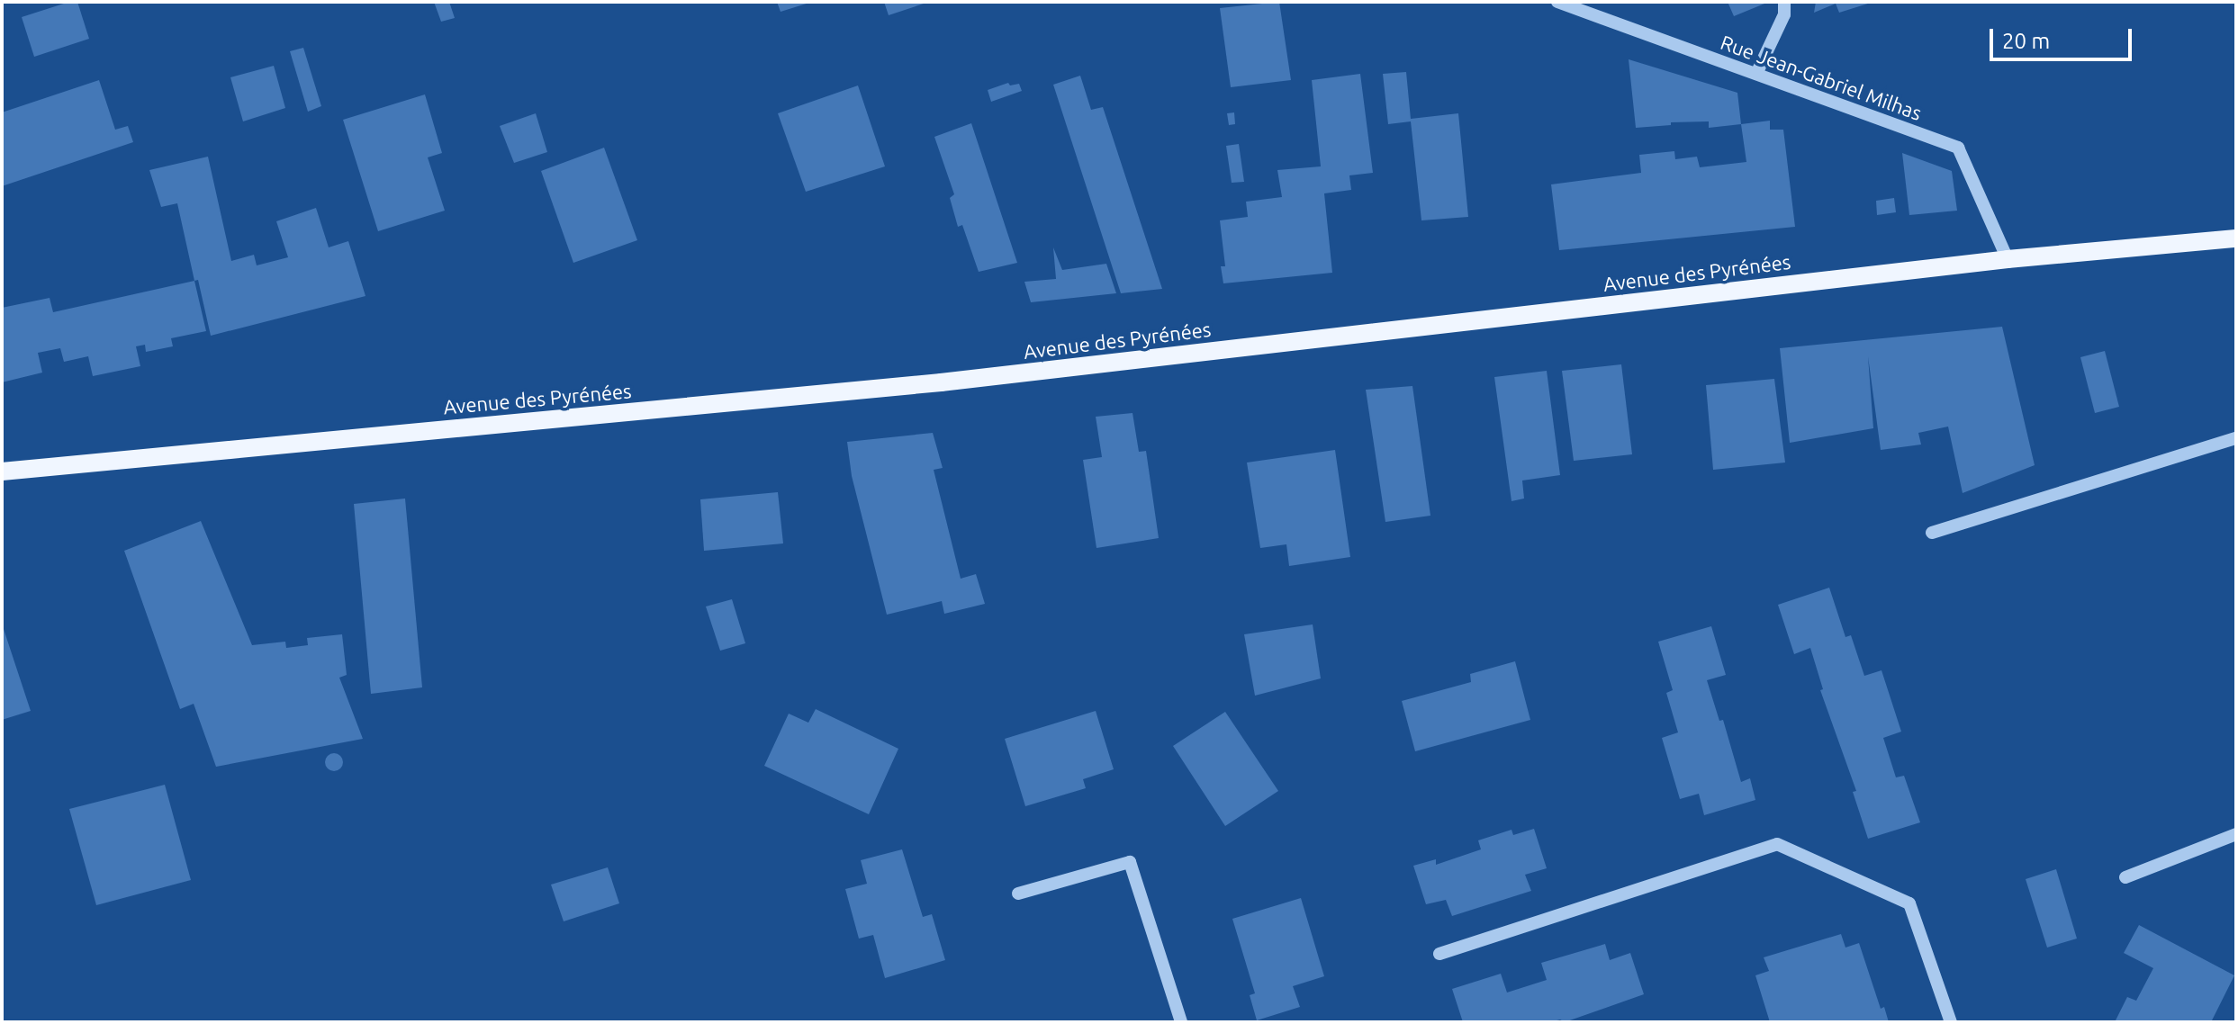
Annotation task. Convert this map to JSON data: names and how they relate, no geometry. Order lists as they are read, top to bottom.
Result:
{
  "streets": {
    "main road": ["Avenue des Pyrénées"],
    "street": ["Rue Jean-Gabriel Milhas"]
  },
  "crossings": [
    ["Rue Jean-Gabriel Milhas", "Avenue des Pyrénées"]
  ],
  "scale_bar": "20 m"
}
